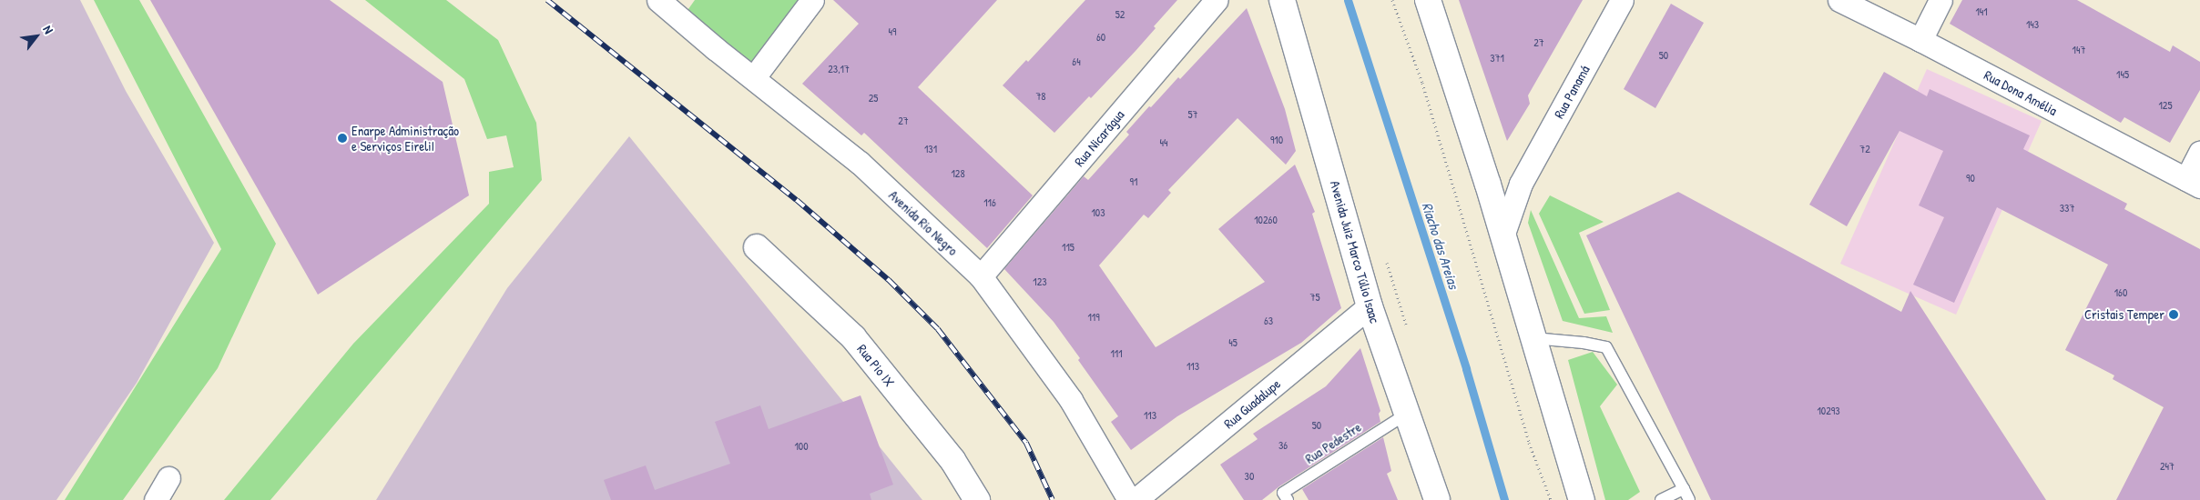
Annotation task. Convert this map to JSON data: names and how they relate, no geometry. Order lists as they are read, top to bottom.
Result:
{
  "streets": {
    "main road": ["Avenida Juiz Marco Túlio Isaac", "Rua Pio IX"],
    "street": [
      "Rua Panamá",
      "Rua Dona Amélia",
      "Rua Nicarágua",
      "Avenida Rio Negro",
      "Rua Guadalupe"
    ],
    "lane": ["Rua Pedestre"]
  },
  "crossings": [
    ["Rua Nicarágua", "Avenida Rio Negro"],
    ["Avenida Juiz Marco Túlio Isaac", "Rua Guadalupe"],
    ["Avenida Juiz Marco Túlio Isaac", "Rua Pedestre"]
  ],
  "water": ["Riacho das Areias"],
  "places": ["Enarpe Administração e Serviços EireliI", "Cristais Temper"],
  "house_numbers": [
    "141",
    "52",
    "143",
    "49",
    "60",
    "27",
    "147",
    "50",
    "371",
    "64",
    "23,17",
    "145",
    "78",
    "25",
    "125",
    "57",
    "27",
    "910",
    "44",
    "131",
    "72",
    "128",
    "90",
    "91",
    "116",
    "337",
    "103",
    "10260",
    "115",
    "123",
    "160",
    "75",
    "119",
    "63",
    "45",
    "111",
    "113",
    "10293",
    "113",
    "50",
    "36",
    "100",
    "247",
    "30"
  ],
  "north": "top right"
}
